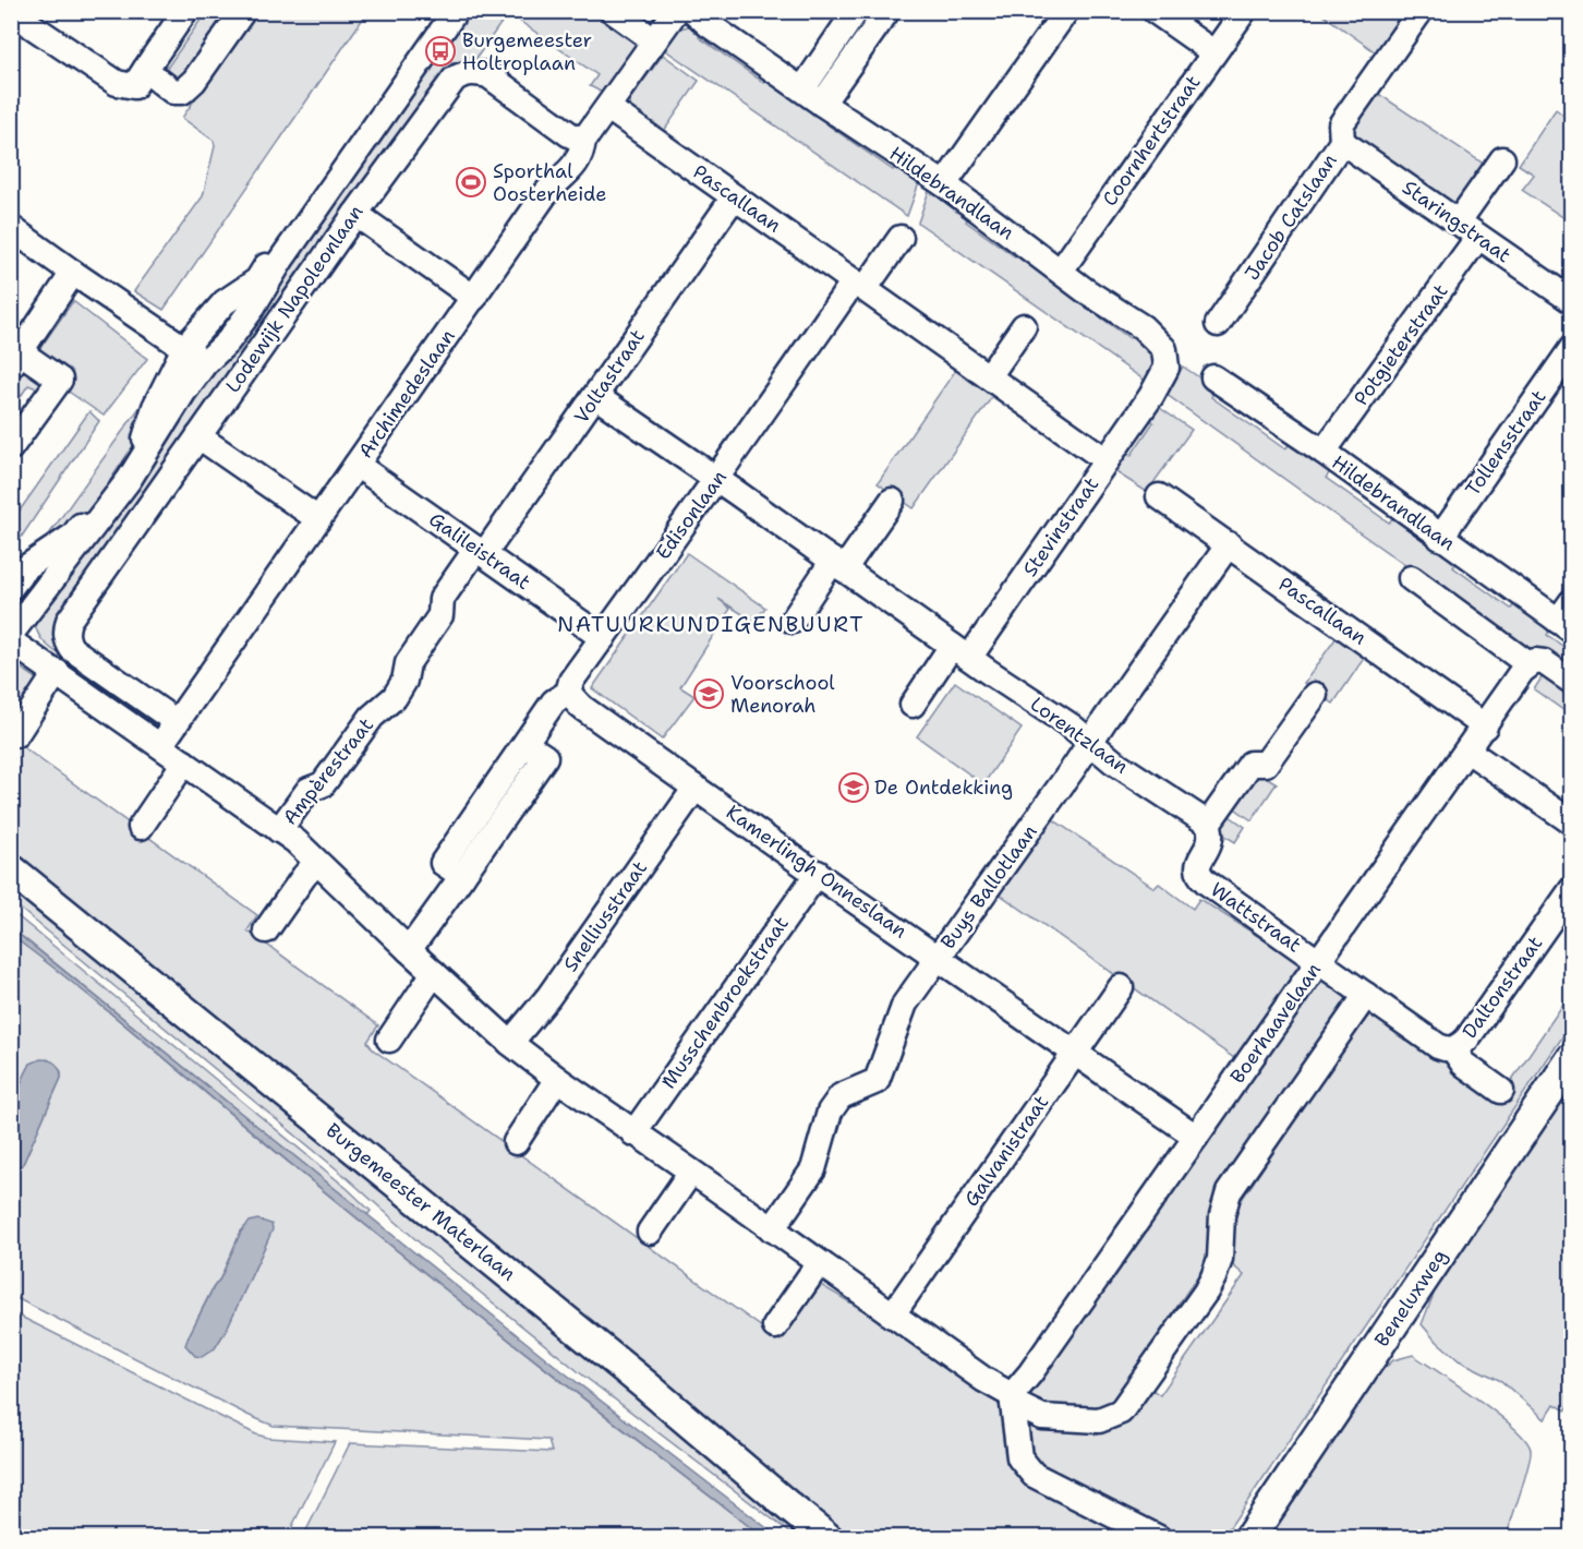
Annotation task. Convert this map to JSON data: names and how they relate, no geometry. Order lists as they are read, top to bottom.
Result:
{
  "streets": {
    "main road": ["Burgemeester Materlaan", "Beneluxweg"],
    "street": [
      "Coornhertstraat",
      "Hildebrandlaan",
      "Pascallaan",
      "Jacob Catslaan",
      "Staringstraat",
      "Lodewijk Napoleonlaan",
      "Potgieterstraat",
      "Voltastraat",
      "Archimedeslaan",
      "Tollensstraat",
      "Edisonlaan",
      "Stevinstraat",
      "Galileistraat",
      "Lorentzlaan",
      "Ampèrestraat",
      "Kamerlingh Onneslaan",
      "Buys Ballotlaan",
      "Snelliusstraat",
      "Wattstraat",
      "Daltonstraat",
      "Musschenbroekstraat",
      "Boerhaavelaan",
      "Galvanistraat"
    ]
  },
  "crossings": [
    ["Coornhertstraat", "Hildebrandlaan"],
    ["Hildebrandlaan", "Potgieterstraat"],
    ["Hildebrandlaan", "Tollensstraat"],
    ["Hildebrandlaan", "Stevinstraat"],
    ["Pascallaan", "Voltastraat"],
    ["Pascallaan", "Archimedeslaan"],
    ["Pascallaan", "Edisonlaan"],
    ["Pascallaan", "Stevinstraat"],
    ["Pascallaan", "Buys Ballotlaan"],
    ["Pascallaan", "Boerhaavelaan"],
    ["Jacob Catslaan", "Staringstraat"],
    ["Staringstraat", "Potgieterstraat"],
    ["Lodewijk Napoleonlaan", "Archimedeslaan"],
    ["Voltastraat", "Galileistraat"],
    ["Voltastraat", "Lorentzlaan"],
    ["Voltastraat", "Ampèrestraat"],
    ["Archimedeslaan", "Galileistraat"],
    ["Edisonlaan", "Galileistraat"],
    ["Edisonlaan", "Lorentzlaan"],
    ["Edisonlaan", "Kamerlingh Onneslaan"],
    ["Stevinstraat", "Lorentzlaan"],
    ["Galileistraat", "Ampèrestraat"],
    ["Lorentzlaan", "Buys Ballotlaan"],
    ["Lorentzlaan", "Wattstraat"],
    ["Kamerlingh Onneslaan", "Buys Ballotlaan"],
    ["Kamerlingh Onneslaan", "Snelliusstraat"],
    ["Kamerlingh Onneslaan", "Musschenbroekstraat"],
    ["Kamerlingh Onneslaan", "Boerhaavelaan"],
    ["Kamerlingh Onneslaan", "Galvanistraat"],
    ["Wattstraat", "Daltonstraat"],
    ["Wattstraat", "Boerhaavelaan"]
  ],
  "districts": ["NATUURKUNDIGENBUURT"],
  "places": {
    "bus stop": ["Burgemeester Holtroplaan"],
    "sports": ["Sporthal Oosterheide"],
    "school or university": ["Voorschool Menorah", "De Ontdekking"]
  }
}
